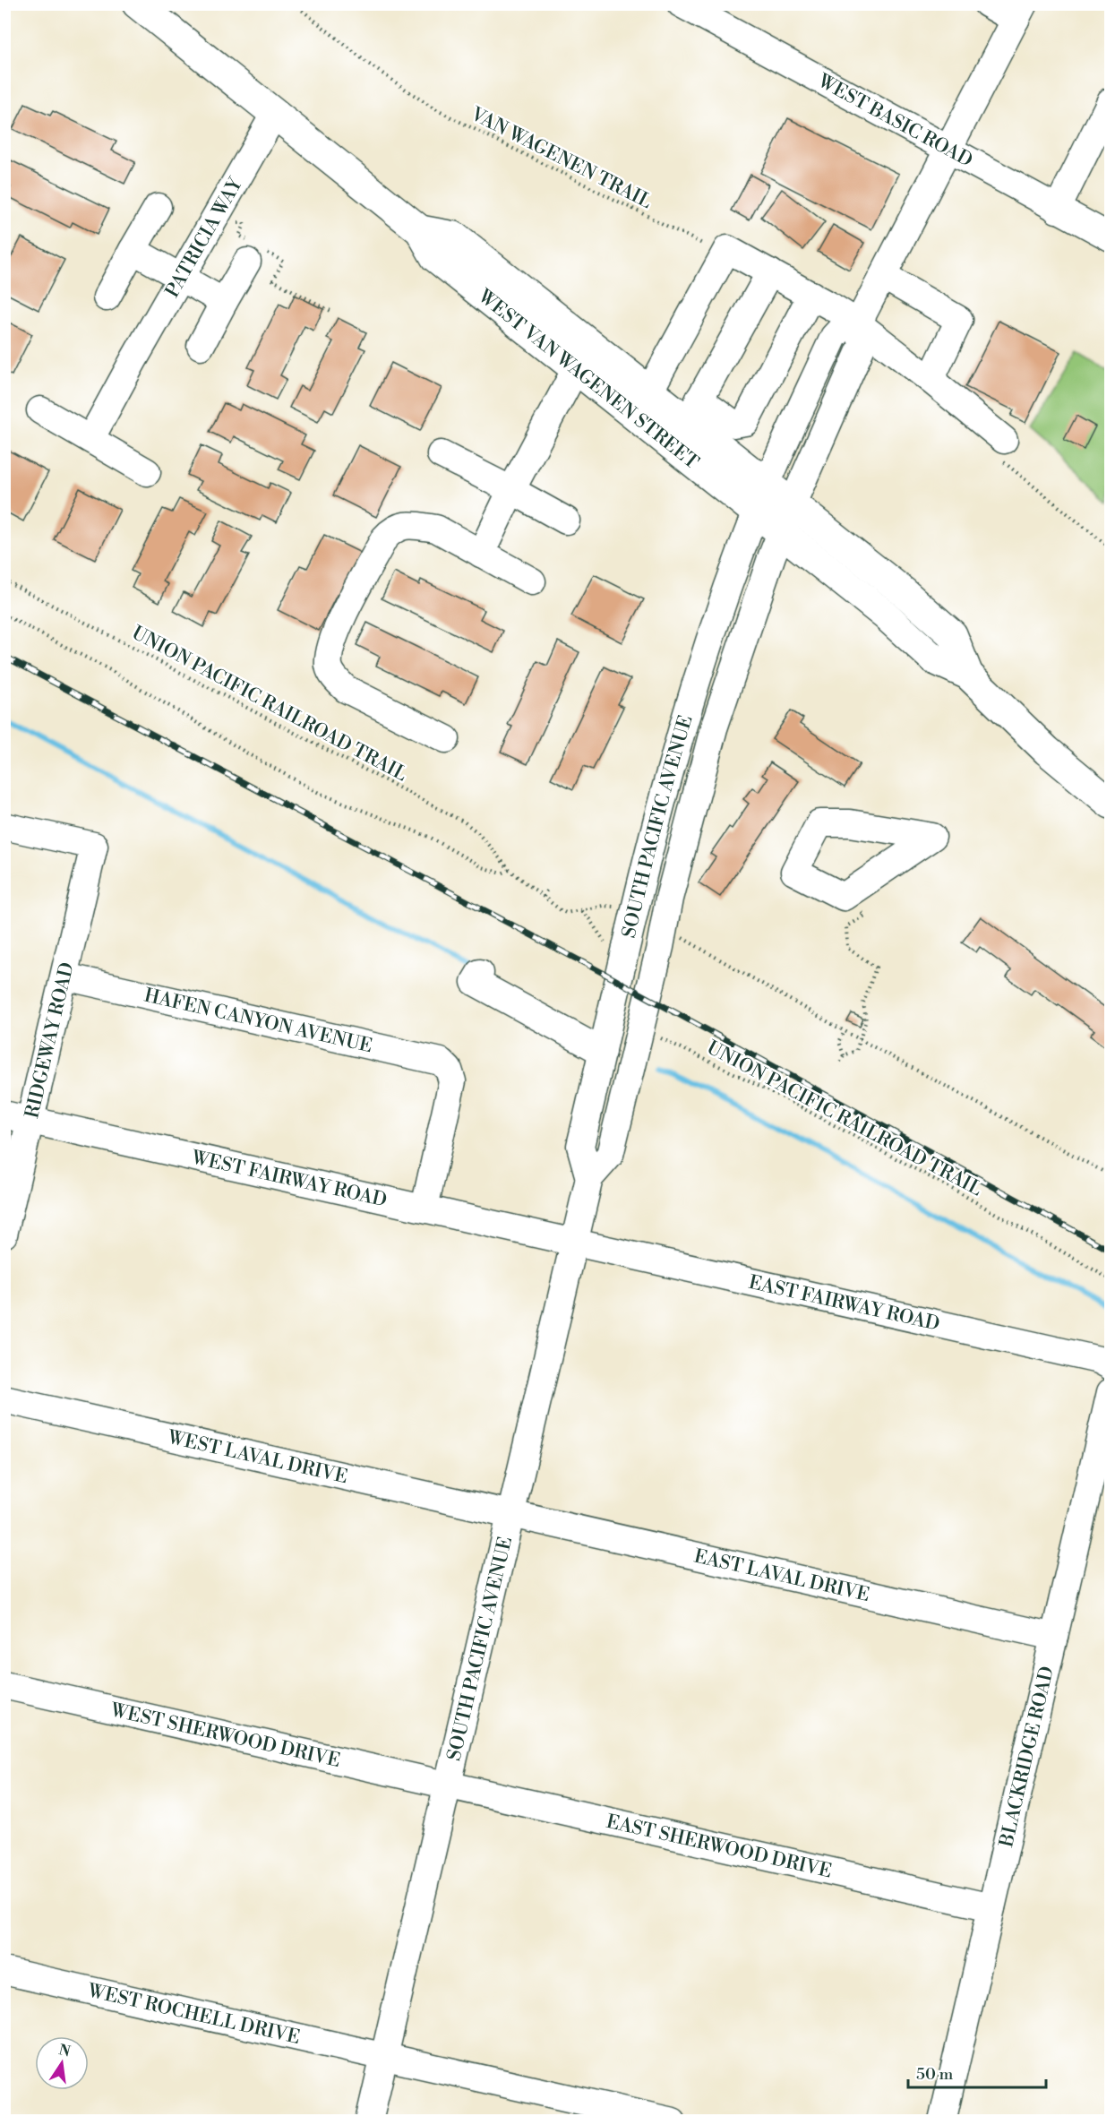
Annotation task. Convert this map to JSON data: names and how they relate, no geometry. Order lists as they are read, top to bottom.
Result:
{
  "streets": {
    "main road": ["WEST VAN WAGENEN STREET"],
    "street": [
      "WEST BASIC ROAD",
      "PATRICIA WAY",
      "SOUTH PACIFIC AVENUE",
      "HAFEN CANYON AVENUE",
      "RIDGEWAY ROAD",
      "WEST FAIRWAY ROAD",
      "EAST FAIRWAY ROAD",
      "WEST LAVAL DRIVE",
      "EAST LAVAL DRIVE",
      "WEST SHERWOOD DRIVE",
      "BLACKRIDGE ROAD",
      "EAST SHERWOOD DRIVE",
      "WEST ROCHELL DRIVE"
    ],
    "path": ["VAN WAGENEN TRAIL", "UNION PACIFIC RAILROAD TRAIL"]
  },
  "crossings": [
    ["PATRICIA WAY", "WEST VAN WAGENEN STREET"],
    ["WEST VAN WAGENEN STREET", "SOUTH PACIFIC AVENUE"],
    ["UNION PACIFIC RAILROAD TRAIL", "SOUTH PACIFIC AVENUE"],
    ["SOUTH PACIFIC AVENUE", "WEST FAIRWAY ROAD"],
    ["SOUTH PACIFIC AVENUE", "EAST FAIRWAY ROAD"],
    ["SOUTH PACIFIC AVENUE", "WEST LAVAL DRIVE"],
    ["SOUTH PACIFIC AVENUE", "EAST LAVAL DRIVE"],
    ["SOUTH PACIFIC AVENUE", "WEST SHERWOOD DRIVE"],
    ["SOUTH PACIFIC AVENUE", "EAST SHERWOOD DRIVE"],
    ["SOUTH PACIFIC AVENUE", "WEST ROCHELL DRIVE"],
    ["HAFEN CANYON AVENUE", "RIDGEWAY ROAD"],
    ["HAFEN CANYON AVENUE", "WEST FAIRWAY ROAD"],
    ["RIDGEWAY ROAD", "WEST FAIRWAY ROAD"],
    ["WEST FAIRWAY ROAD", "EAST FAIRWAY ROAD"],
    ["WEST LAVAL DRIVE", "EAST LAVAL DRIVE"],
    ["EAST LAVAL DRIVE", "BLACKRIDGE ROAD"],
    ["WEST SHERWOOD DRIVE", "EAST SHERWOOD DRIVE"],
    ["BLACKRIDGE ROAD", "EAST SHERWOOD DRIVE"]
  ],
  "scale_bar": "50 m",
  "north": "top"
}
